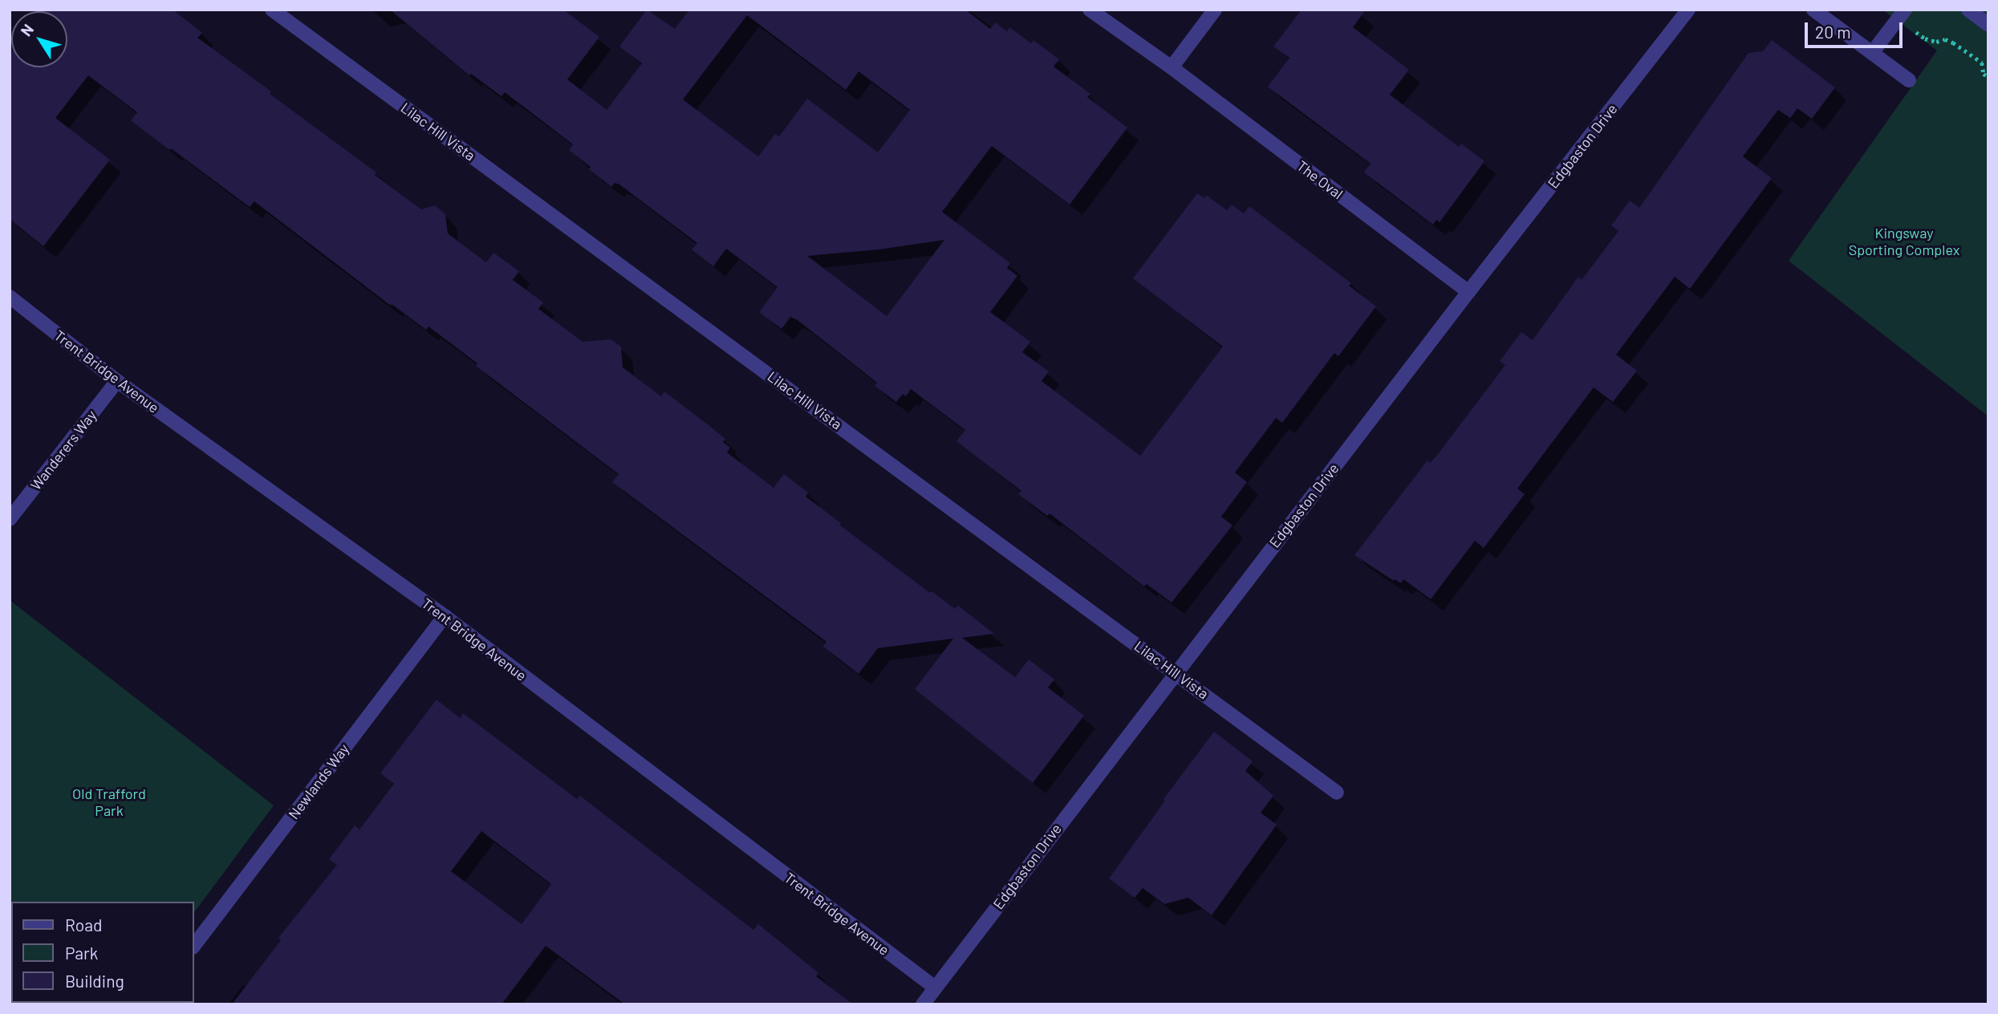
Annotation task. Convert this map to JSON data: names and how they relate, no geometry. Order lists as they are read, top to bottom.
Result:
{
  "streets": {
    "street": [
      "Lilac Hill Vista",
      "Edgbaston Drive",
      "The Oval",
      "Trent Bridge Avenue",
      "Wanderers Way",
      "Newlands Way"
    ]
  },
  "crossings": [
    ["Lilac Hill Vista", "Edgbaston Drive"],
    ["Edgbaston Drive", "The Oval"],
    ["Edgbaston Drive", "Trent Bridge Avenue"],
    ["Trent Bridge Avenue", "Wanderers Way"],
    ["Trent Bridge Avenue", "Newlands Way"]
  ],
  "parks": ["Kingsway Sporting Complex", "Old Trafford Park"],
  "legend": ["Road", "Park", "Building"],
  "scale_bar": "20 m",
  "north": "top left"
}
